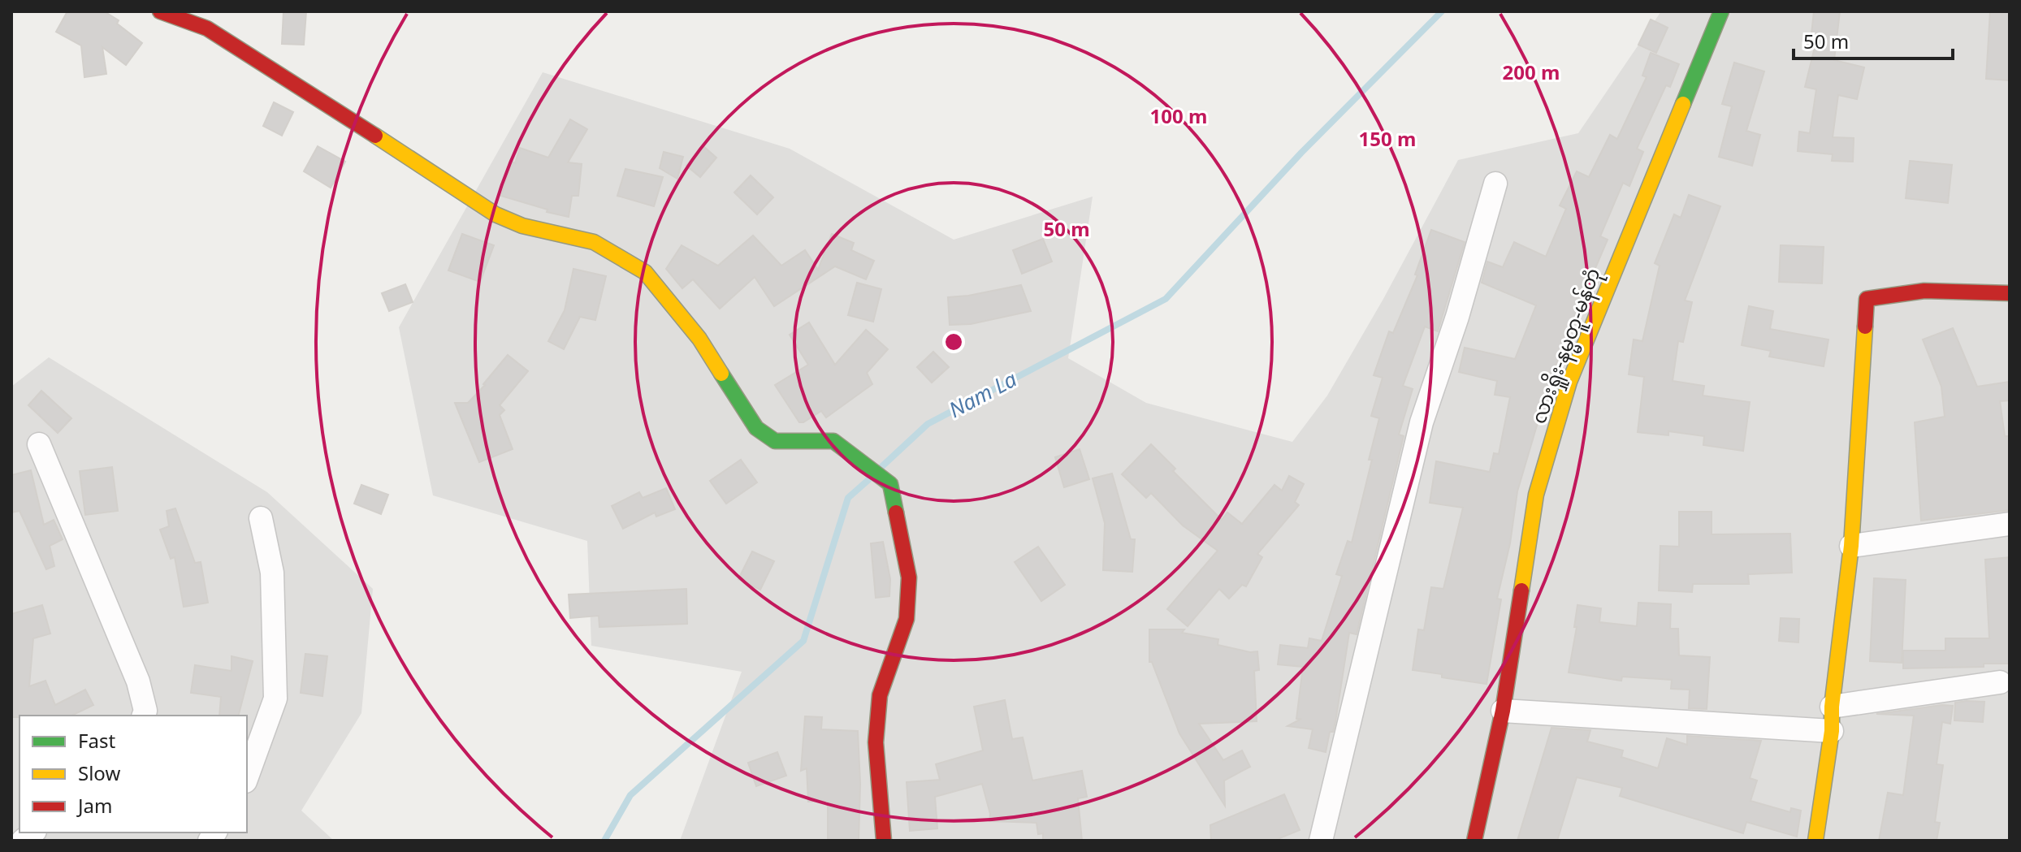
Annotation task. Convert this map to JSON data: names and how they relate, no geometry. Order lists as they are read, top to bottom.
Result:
{
  "streets": {
    "street": ["လားရှိုး-နမ္မတူ-မန်တုံ"]
  },
  "water": ["Nam La"],
  "legend": ["Fast", "Slow", "Jam"],
  "scale_bar": "50 m",
  "rings": [
    "200 m",
    "100 m",
    "150 m",
    "50 m"
  ]
}
